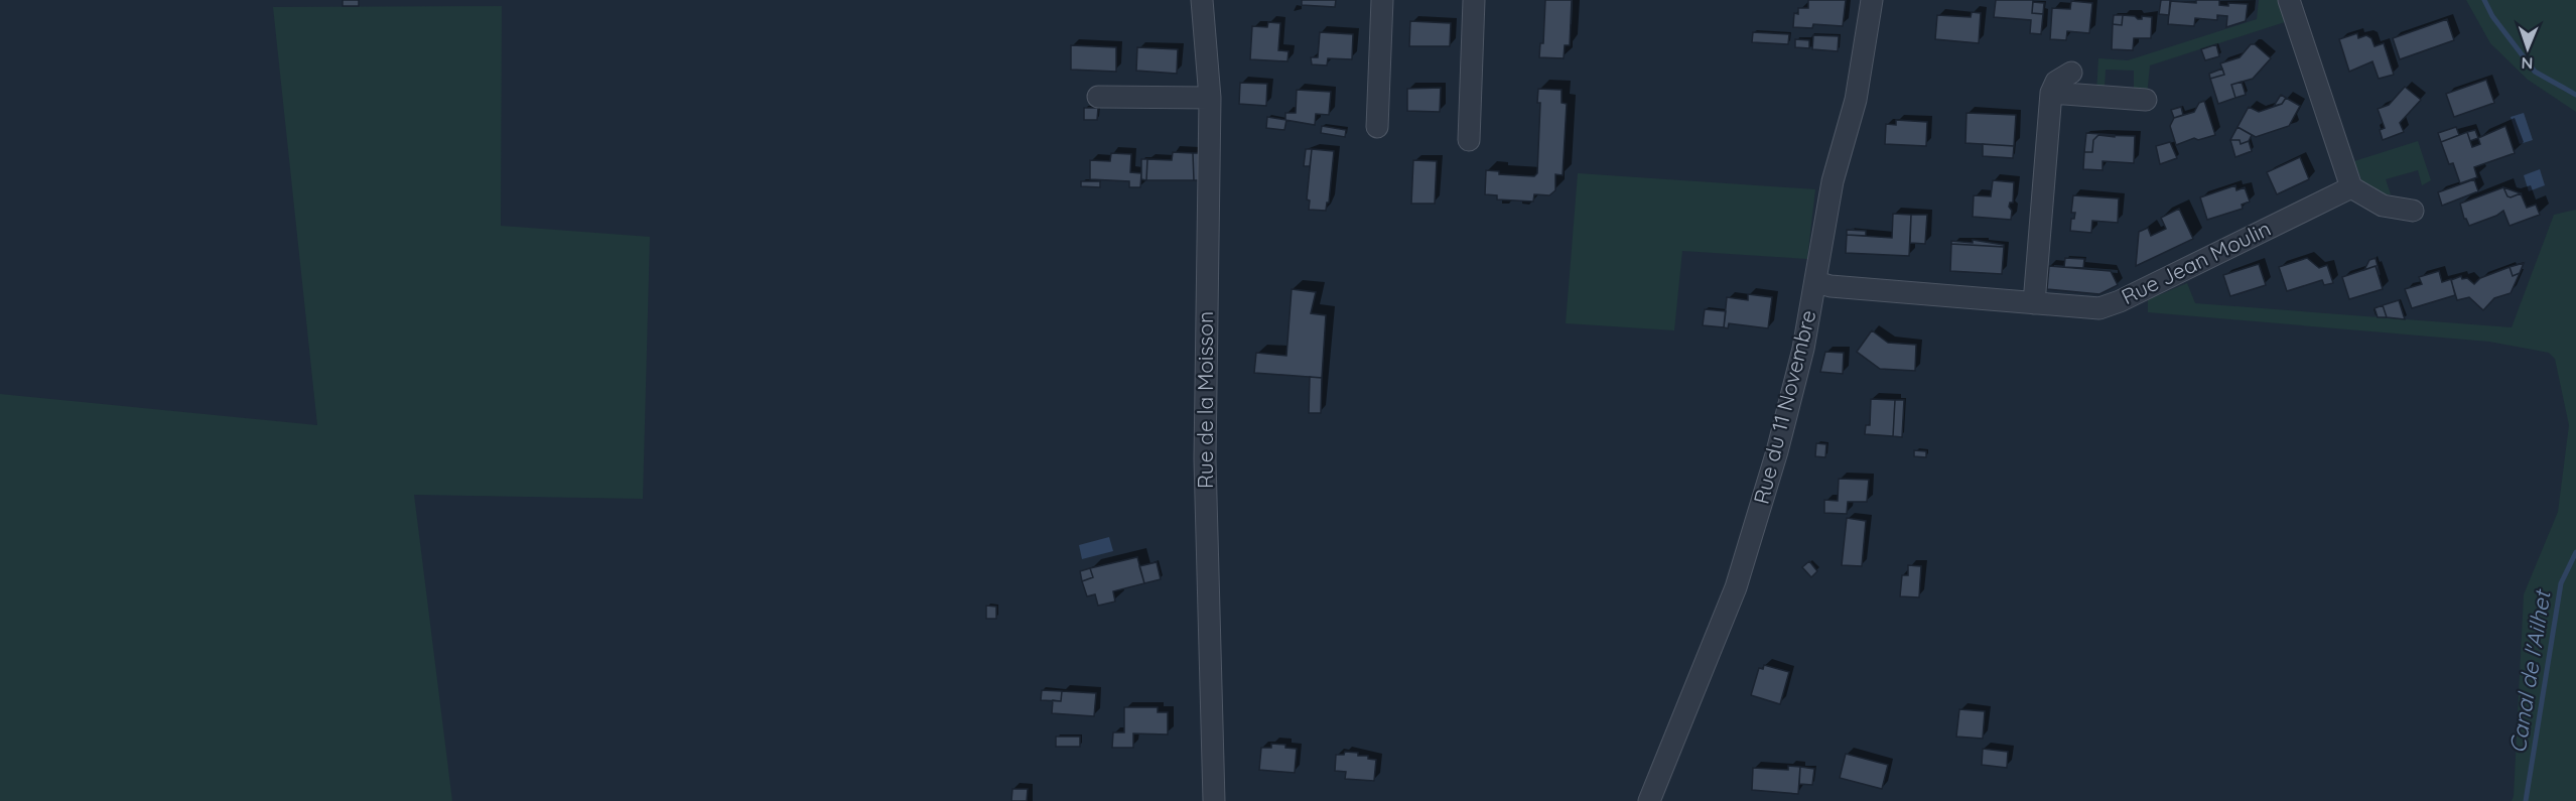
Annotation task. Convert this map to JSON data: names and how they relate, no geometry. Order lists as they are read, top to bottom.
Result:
{
  "streets": {
    "street": ["Rue Jean Moulin", "Rue de la Moisson", "Rue du 11 Novembre"]
  },
  "crossings": [
    ["Rue Jean Moulin", "Rue du 11 Novembre"]
  ],
  "water": ["Canal de l'Ailhet"],
  "north": "bottom"
}
